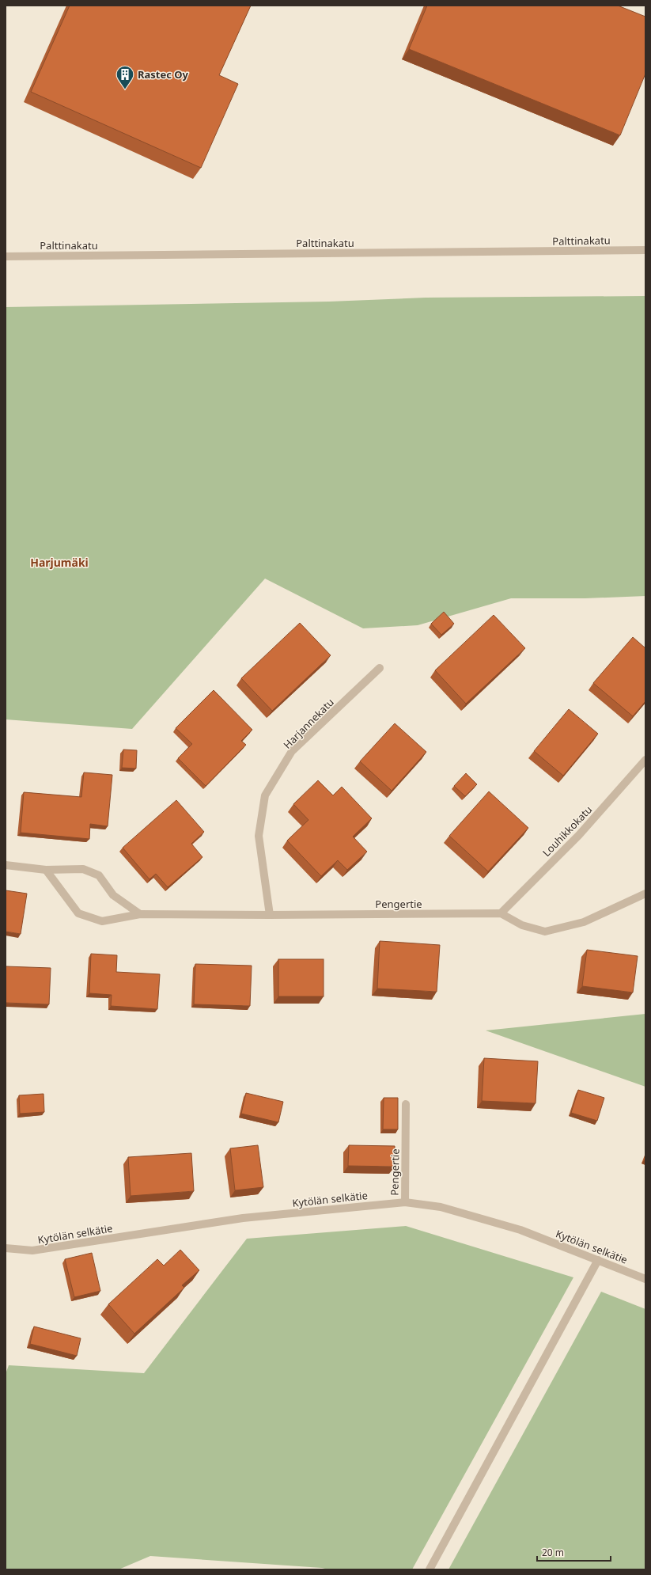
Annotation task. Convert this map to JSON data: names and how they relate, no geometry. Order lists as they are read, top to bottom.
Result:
{
  "streets": {
    "street": [
      "Palttinakatu",
      "Harjannekatu",
      "Louhikkokatu",
      "Pengertie",
      "Kytölän selkätie"
    ]
  },
  "crossings": [
    ["Harjannekatu", "Pengertie"],
    ["Louhikkokatu", "Pengertie"],
    ["Pengertie", "Kytölän selkätie"]
  ],
  "districts": ["Harjumäki"],
  "places": {
    "building": ["Rastec Oy"]
  },
  "scale_bar": "20 m"
}
